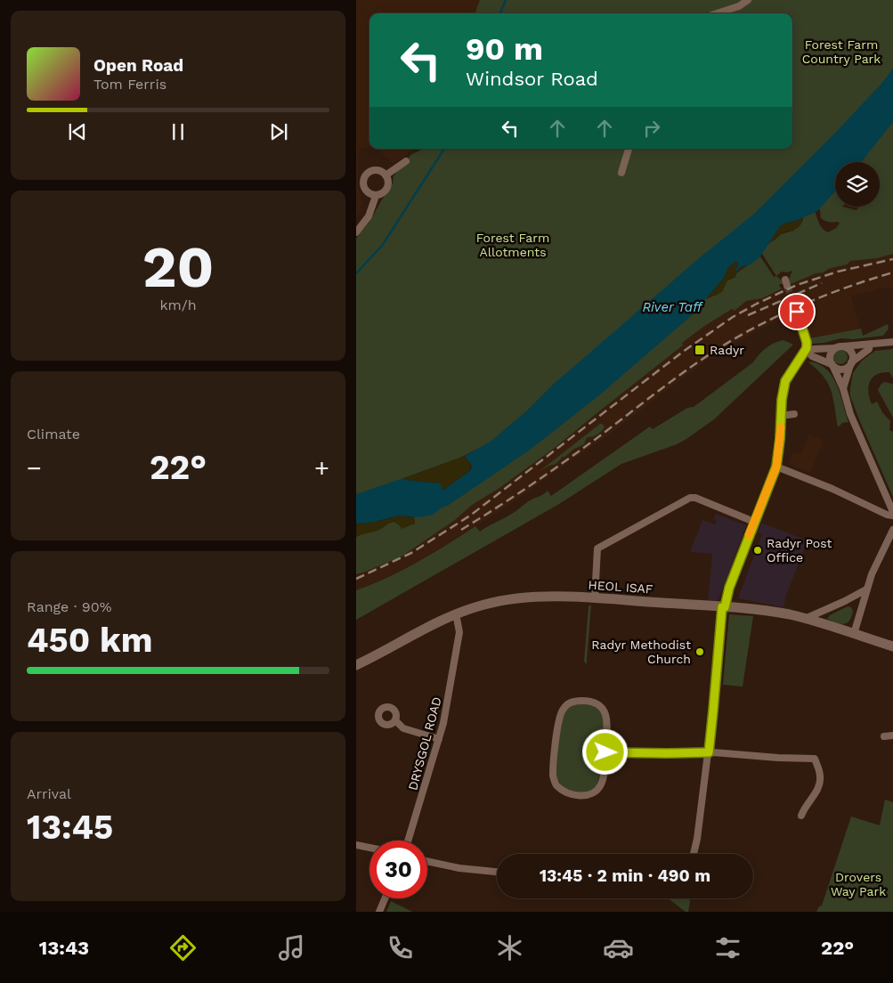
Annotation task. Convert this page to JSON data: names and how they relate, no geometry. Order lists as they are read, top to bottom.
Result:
{
  "streets": {
    "main road": ["HEOL ISAF"],
    "street": ["DRYSGOL ROAD"]
  },
  "crossings": [
    ["HEOL ISAF", "DRYSGOL ROAD"]
  ],
  "water": ["River Taff"],
  "parks": ["Forest Farm Country Park", "Forest Farm Allotments", "Drovers Way Park"],
  "places": {
    "transit": ["Radyr"],
    "other": ["Radyr Post Office", "Radyr Methodist Church"]
  },
  "page": {
    "turn": ["90 m", "Windsor Road"],
    "song": ["Open Road", "Tom Ferris"],
    "tile": [
      ["20", "km/h"],
      "Climate",
      ["Range · 90%", "450 km"],
      ["Arrival", "13:45"]
    ],
    "heat": ["−", "22°", "+"],
    "limit": "30",
    "trip": "13:45 · 2 min · 490 m",
    "tabs": ["13:43", "22°"]
  }
}
